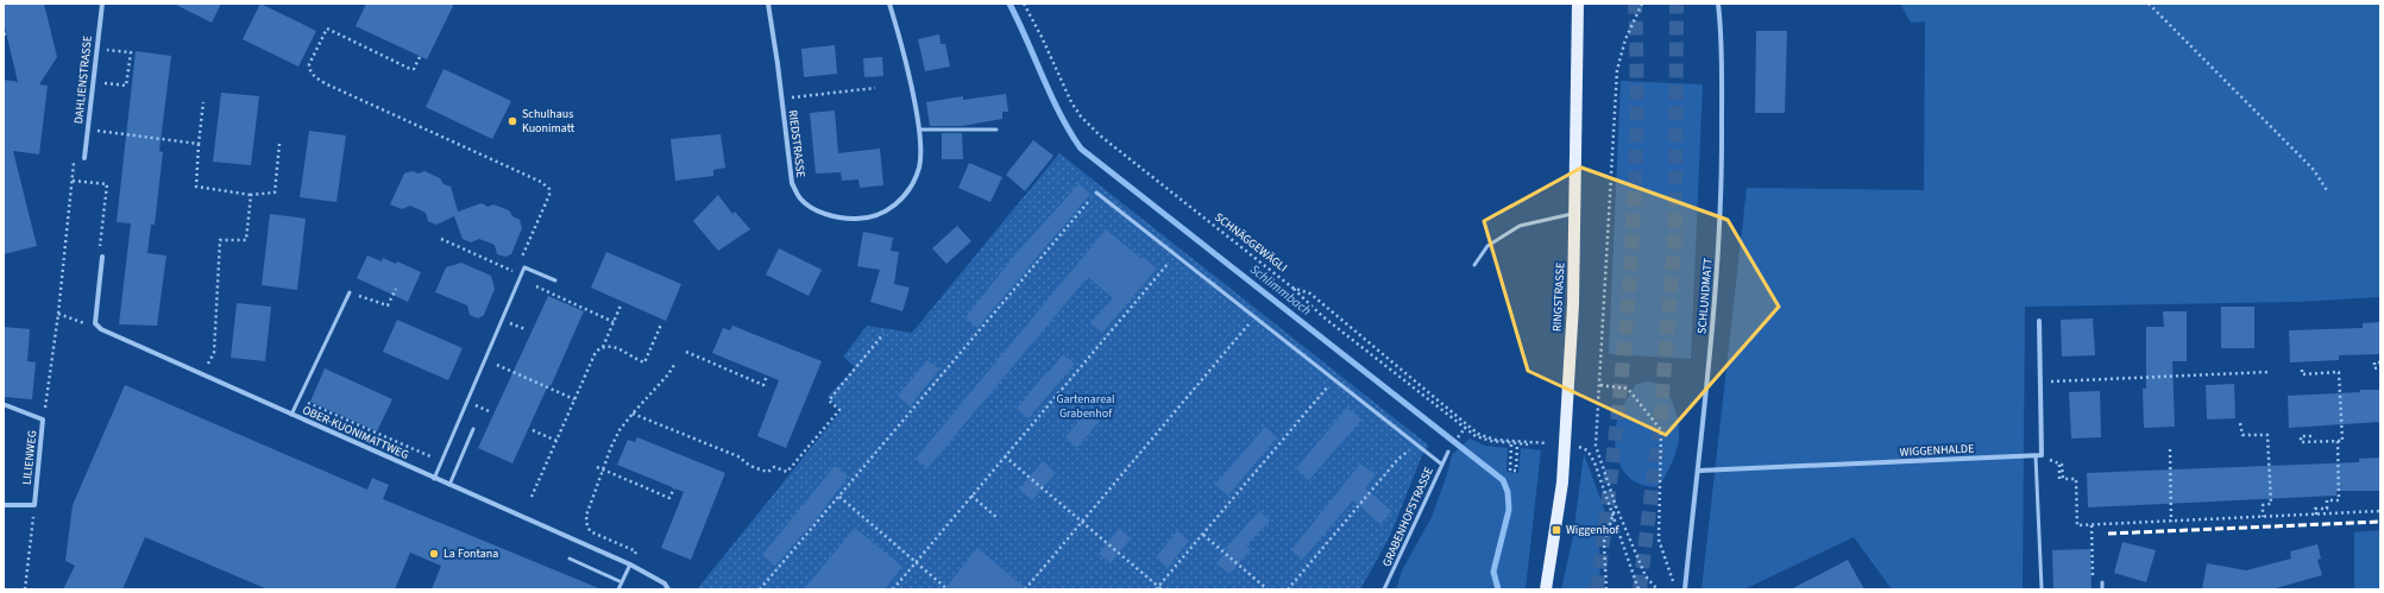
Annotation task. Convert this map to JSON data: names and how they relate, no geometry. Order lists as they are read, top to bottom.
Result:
{
  "streets": {
    "main road": ["RINGSTRASSE"],
    "street": [
      "DAHLIENSTRASSE",
      "RIEDSTRASSE",
      "SCHLUNDMATT",
      "OBER-KUONIMATTWEG",
      "WIGGENHALDE",
      "LILIENWEG"
    ],
    "lane": ["GRABENHOFSTRASSE"],
    "path": ["SCHNÄGGEWÄGLI"]
  },
  "crossings": [
    ["SCHLUNDMATT", "WIGGENHALDE"]
  ],
  "water": ["Schlimmbach"],
  "parks": ["Gartenareal Grabenhof"],
  "places": {
    "other": ["Schulhaus Kuonimatt", "La Fontana"],
    "transit": ["Wiggenhof"]
  }
}
